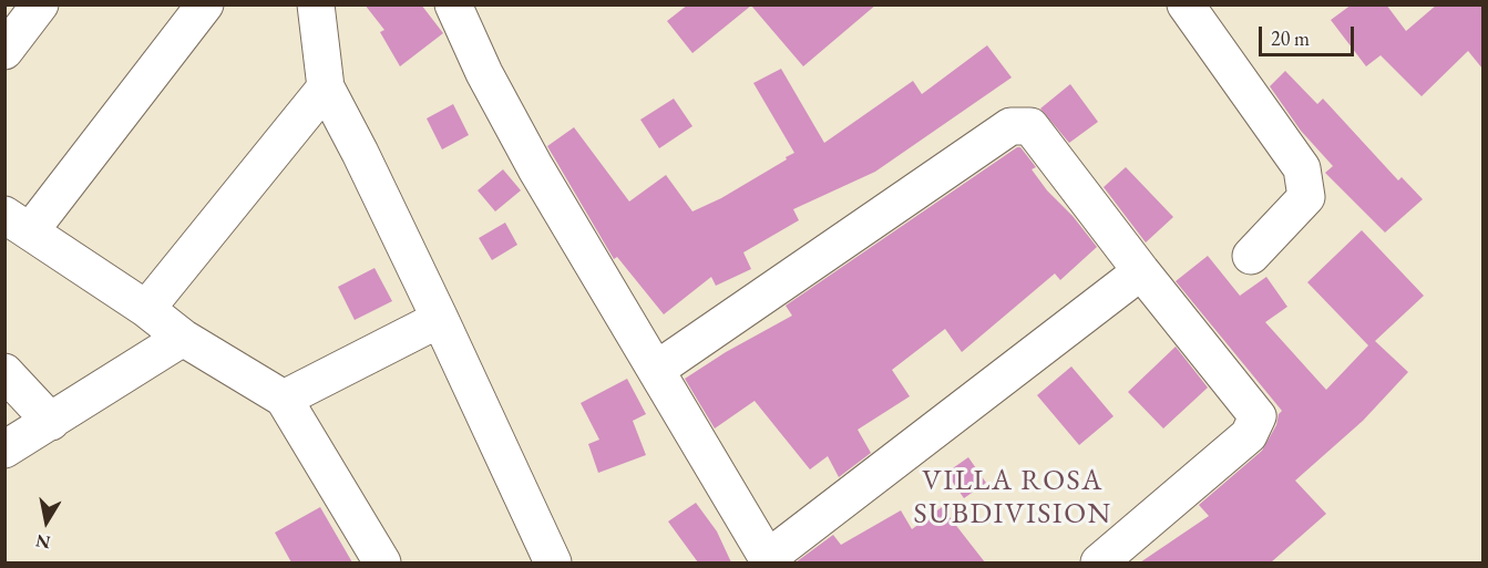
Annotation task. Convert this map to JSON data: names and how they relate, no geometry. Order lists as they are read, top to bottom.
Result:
{
  "districts": ["VILLA ROSA SUBDIVISION"],
  "scale_bar": "20 m",
  "north": "bottom"
}
